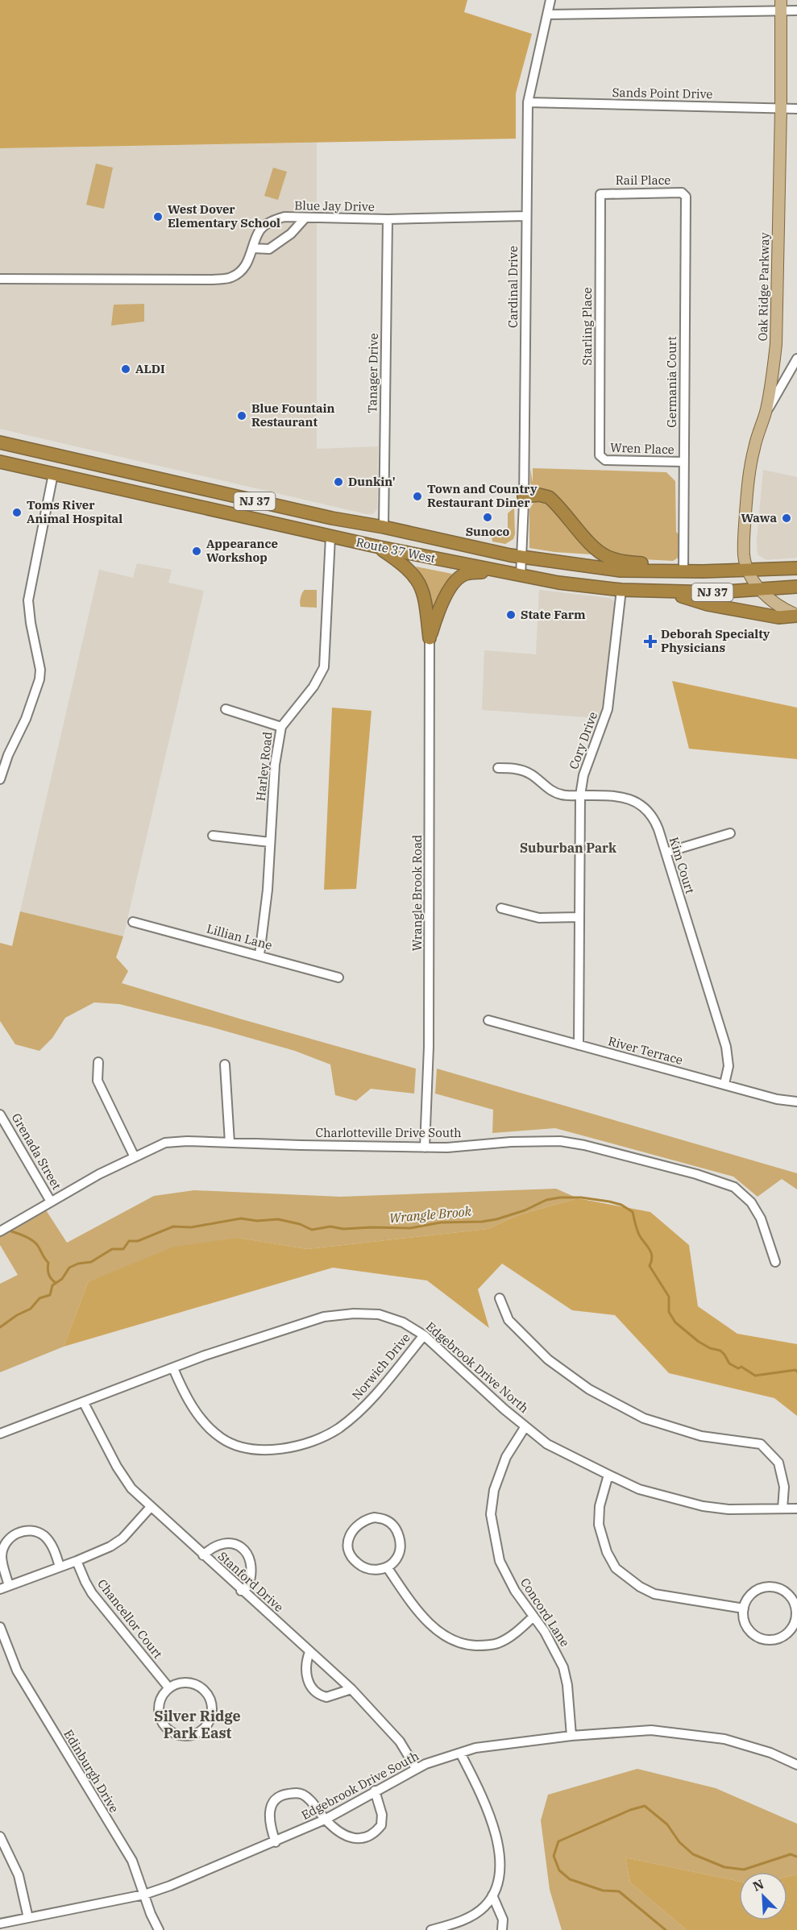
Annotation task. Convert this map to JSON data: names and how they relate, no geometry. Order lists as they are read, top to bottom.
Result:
{
  "streets": {
    "highway": ["NJ 37", "Route 37 West"],
    "main road": ["Oak Ridge Parkway"],
    "street": [
      "Sands Point Drive",
      "Rail Place",
      "Blue Jay Drive",
      "Cardinal Drive",
      "Starling Place",
      "Tanager Drive",
      "Germania Court",
      "Wren Place",
      "Cory Drive",
      "Harley Road",
      "Kim Court",
      "Wrangle Brook Road",
      "Lillian Lane",
      "River Terrace",
      "Charlotteville Drive South",
      "Grenada Street",
      "Norwich Drive",
      "Edgebrook Drive North",
      "Stanford Drive",
      "Concord Lane",
      "Chancellor Court",
      "Edinburgh Drive",
      "Edgebrook Drive South"
    ]
  },
  "crossings": [
    ["Sands Point Drive", "Cardinal Drive"],
    ["Sands Point Drive", "Oak Ridge Parkway"],
    ["Rail Place", "Starling Place"],
    ["Rail Place", "Germania Court"],
    ["Blue Jay Drive", "Cardinal Drive"],
    ["Blue Jay Drive", "Tanager Drive"],
    ["Cardinal Drive", "Route 37 West"],
    ["Oak Ridge Parkway", "Route 37 West"],
    ["Starling Place", "Wren Place"],
    ["Tanager Drive", "Route 37 West"],
    ["Germania Court", "Wren Place"],
    ["Germania Court", "Route 37 West"],
    ["Route 37 West", "Cory Drive"],
    ["Route 37 West", "Harley Road"],
    ["Cory Drive", "Kim Court"],
    ["Cory Drive", "River Terrace"],
    ["Harley Road", "Lillian Lane"],
    ["Kim Court", "River Terrace"],
    ["Wrangle Brook Road", "Charlotteville Drive South"],
    ["Charlotteville Drive South", "Grenada Street"],
    ["Norwich Drive", "Edgebrook Drive North"],
    ["Edgebrook Drive North", "Stanford Drive"],
    ["Edgebrook Drive North", "Concord Lane"],
    ["Stanford Drive", "Edgebrook Drive South"],
    ["Concord Lane", "Edgebrook Drive South"],
    ["Edinburgh Drive", "Edgebrook Drive South"]
  ],
  "districts": ["Suburban Park", "Silver Ridge Park East"],
  "water": ["Wrangle Brook"],
  "places": {
    "other": [
      "West Dover Elementary School",
      "ALDI",
      "Blue Fountain Restaurant",
      "Dunkin'",
      "Town and Country Restaurant Diner",
      "Toms River Animal Hospital",
      "Sunoco",
      "Wawa",
      "Appearance Workshop",
      "State Farm"
    ],
    "health": ["Deborah Specialty Physicians"]
  },
  "north": "top left"
}
